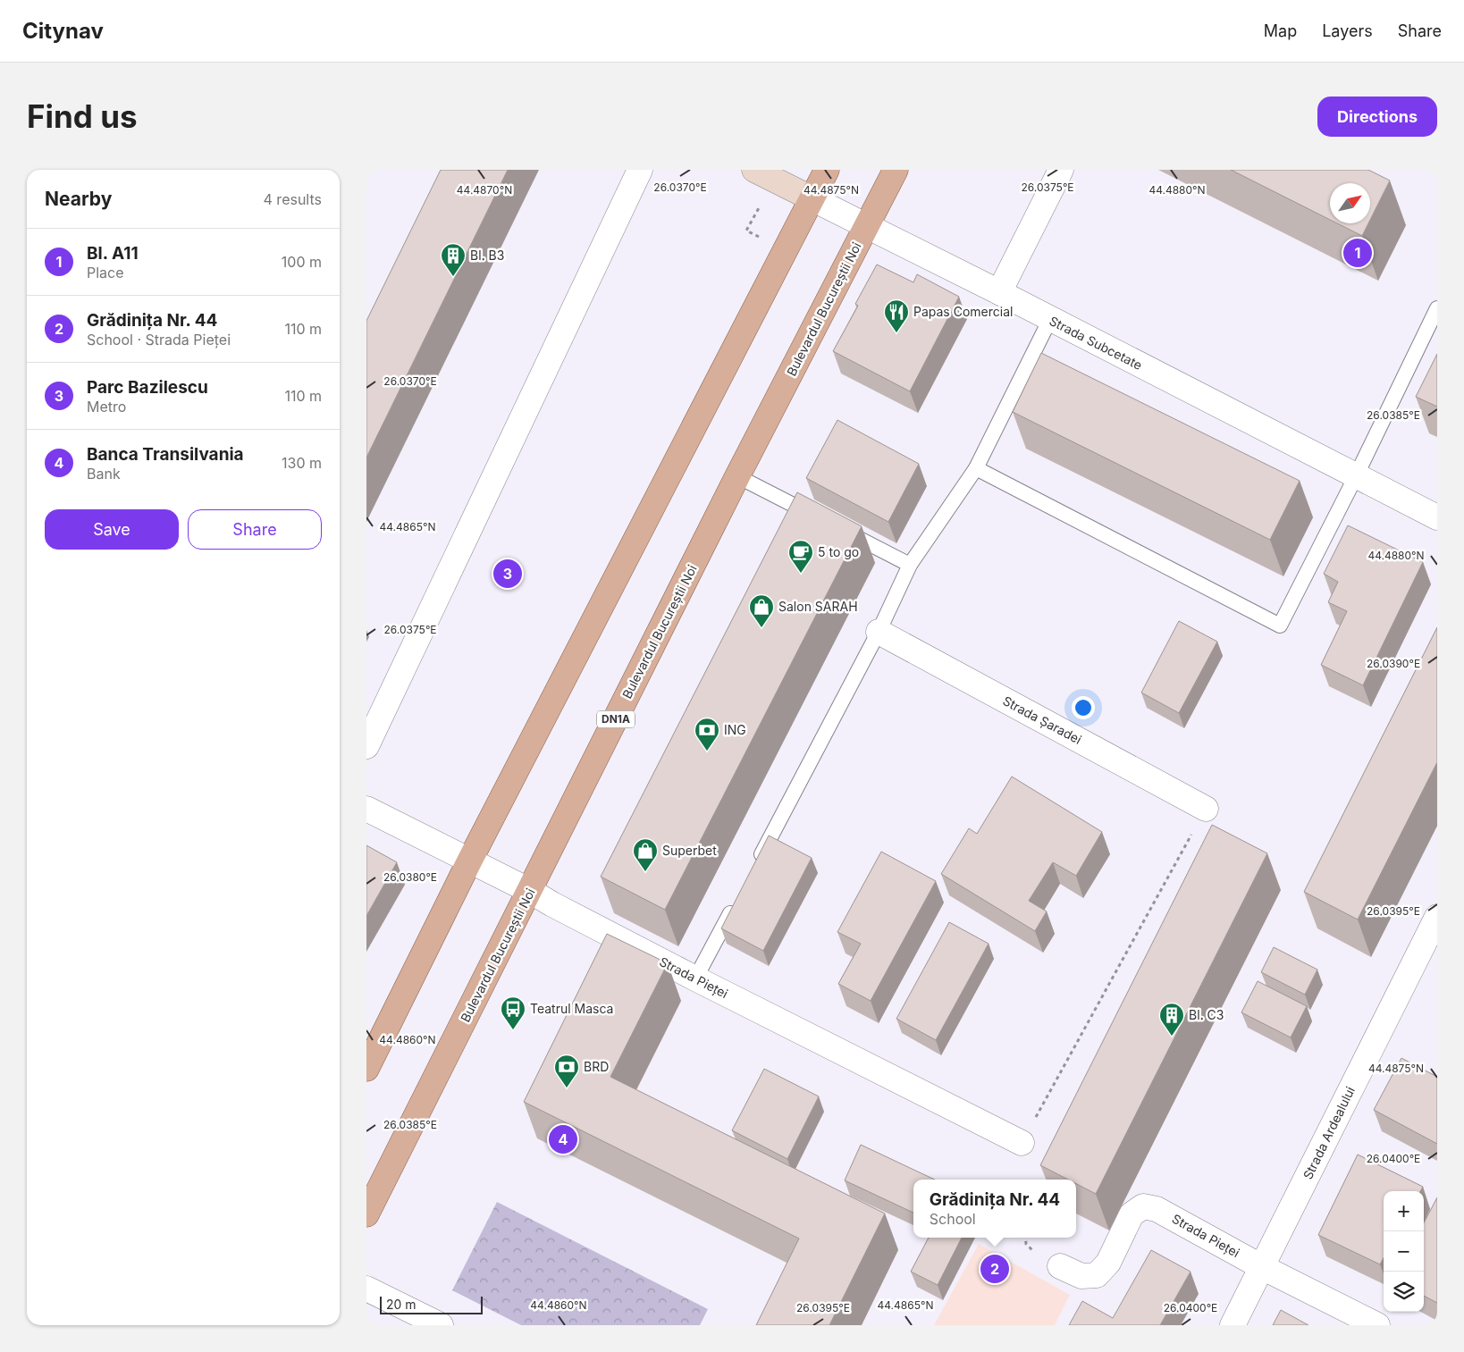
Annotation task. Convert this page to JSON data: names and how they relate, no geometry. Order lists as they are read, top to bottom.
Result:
{
  "streets": {
    "main road": ["Bulevardul Bucureștii Noi", "DN1A"],
    "street": [
      "Strada Subcetate",
      "Strada Șaradei",
      "Strada Pieței",
      "Strada Ardealului"
    ]
  },
  "crossings": [
    ["Bulevardul Bucureștii Noi", "Strada Subcetate"],
    ["Bulevardul Bucureștii Noi", "Strada Pieței"],
    ["Strada Pieței", "Strada Ardealului"]
  ],
  "places": {
    "building": ["Bl. B3", "Bl. C3"],
    "restaurant": ["Papas Comercial"],
    "cafe": ["5 to go"],
    "shop": ["Salon SARAH", "Superbet"],
    "bank": ["ING", "BRD"],
    "bus stop": ["Teatrul Masca"]
  },
  "scale_bar": "20 m",
  "north": "top right",
  "page": {
    "header": "Citynav",
    "nav": ["Map", "Layers", "Share"],
    "buttons": [
      "Directions",
      ["Save", "Share"]
    ],
    "title": "Find us",
    "heading": ["Nearby", "4 results"],
    "list": [
      {
        "mark": "1",
        "name": "Bl. A11",
        "note": "Place",
        "value": "100 m"
      },
      {
        "mark": "2",
        "name": "Grădinița Nr. 44",
        "note": "School · Strada Pieței",
        "value": "110 m"
      },
      {
        "mark": "3",
        "name": "Parc Bazilescu",
        "note": "Metro",
        "value": "110 m"
      },
      {
        "mark": "4",
        "name": "Banca Transilvania",
        "note": "Bank",
        "value": "130 m"
      }
    ],
    "pins": [
      "1",
      "3",
      "4",
      "2"
    ],
    "popup": ["Grădinița Nr. 44", "School"],
    "map_buttons": ["+", "−"],
    "scale": "20 m"
  },
  "coordinates": [
    "26.0375°E",
    "26.0370°E",
    "44.4870°N",
    "44.4875°N",
    "44.4880°N",
    "26.0385°E",
    "44.4865°N",
    "26.0390°E",
    "26.0380°E",
    "26.0395°E",
    "44.4860°N",
    "26.0400°E"
  ]
}
